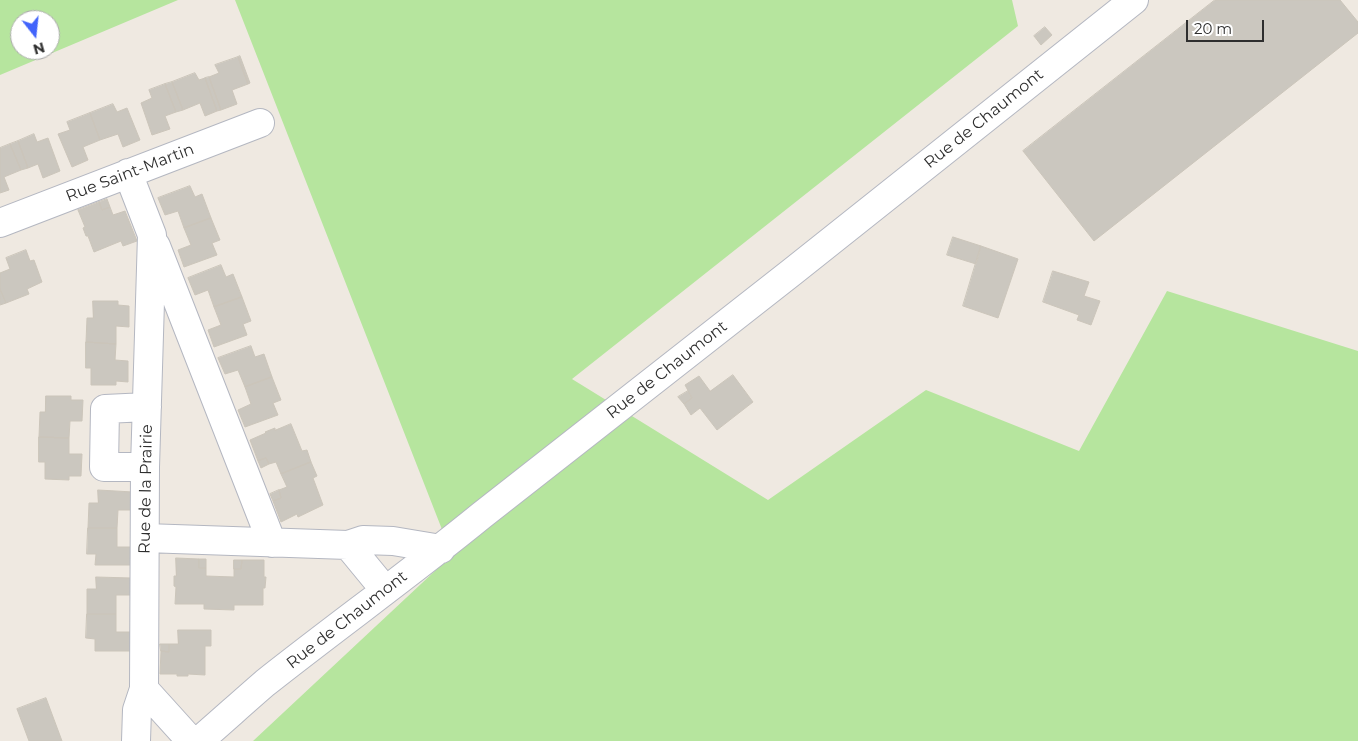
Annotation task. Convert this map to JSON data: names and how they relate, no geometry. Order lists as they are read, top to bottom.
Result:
{
  "streets": {
    "street": ["Rue de Chaumont", "Rue Saint-Martin", "Rue de la Prairie"]
  },
  "crossings": [
    ["Rue Saint-Martin", "Rue de la Prairie"]
  ],
  "scale_bar": "20 m",
  "north": "bottom"
}
